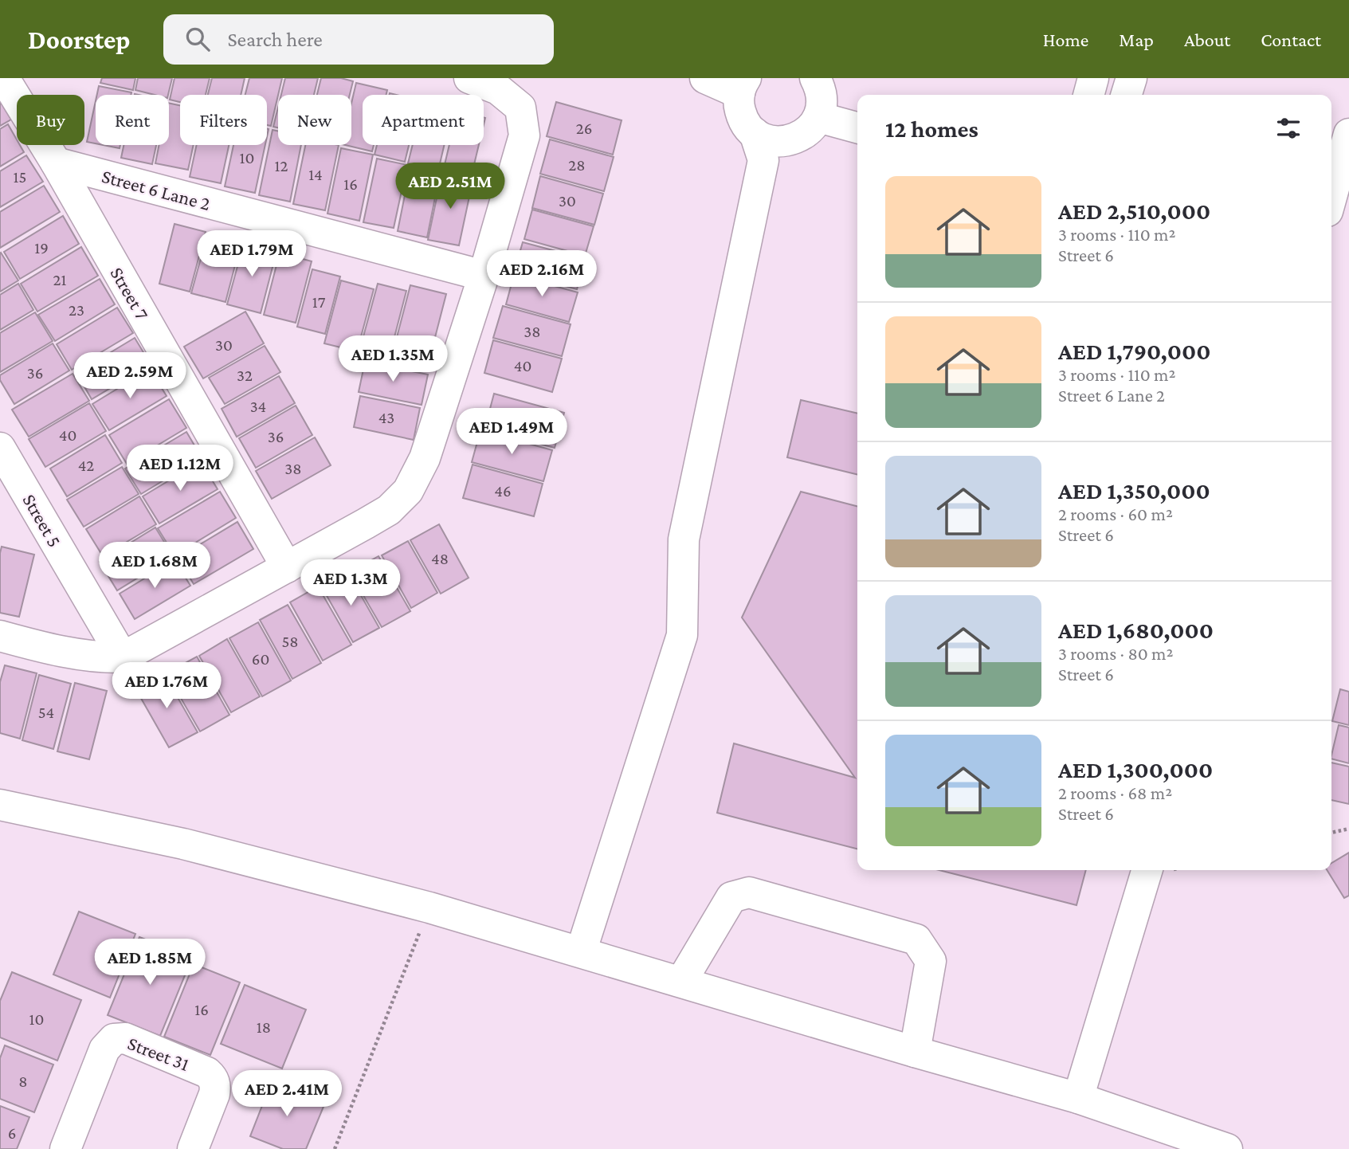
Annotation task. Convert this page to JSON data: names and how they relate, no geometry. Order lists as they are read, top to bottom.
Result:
{
  "streets": {
    "street": [
      "Street 6 Lane 2",
      "Street 7",
      "Street 5",
      "Street 31"
    ]
  },
  "crossings": [
    ["Street 6 Lane 2", "Street 7"]
  ],
  "house_numbers": [
    "26",
    "10",
    "28",
    "12",
    "14",
    "15",
    "16",
    "30",
    "19",
    "21",
    "17",
    "23",
    "38",
    "30",
    "40",
    "36",
    "32",
    "34",
    "43",
    "40",
    "36",
    "42",
    "38",
    "46",
    "48",
    "58",
    "60",
    "54",
    "16",
    "10",
    "18",
    "8",
    "6"
  ],
  "page": {
    "header": "Doorstep",
    "search": "Search here",
    "nav": [
      "Home",
      "Map",
      "About",
      "Contact"
    ],
    "chip": [
      "Buy",
      "Rent",
      "Filters",
      "New",
      "Apartment"
    ],
    "heading": "12 homes",
    "list": [
      {
        "name": "AED 2,510,000",
        "note": "3 rooms · 110 m² · Street 6"
      },
      {
        "name": "AED 1,790,000",
        "note": "3 rooms · 110 m² · Street 6 Lane 2"
      },
      {
        "name": "AED 1,350,000",
        "note": "2 rooms · 60 m² · Street 6"
      },
      {
        "name": "AED 1,680,000",
        "note": "3 rooms · 80 m² · Street 6"
      },
      {
        "name": "AED 1,300,000",
        "note": "2 rooms · 68 m² · Street 6"
      }
    ],
    "price": [
      "AED 2.51M",
      "AED 1.79M",
      "AED 2.16M",
      "AED 1.35M",
      "AED 2.59M",
      "AED 1.49M",
      "AED 1.12M",
      "AED 1.68M",
      "AED 1.3M",
      "AED 1.76M",
      "AED 1.85M",
      "AED 2.41M"
    ]
  }
}
